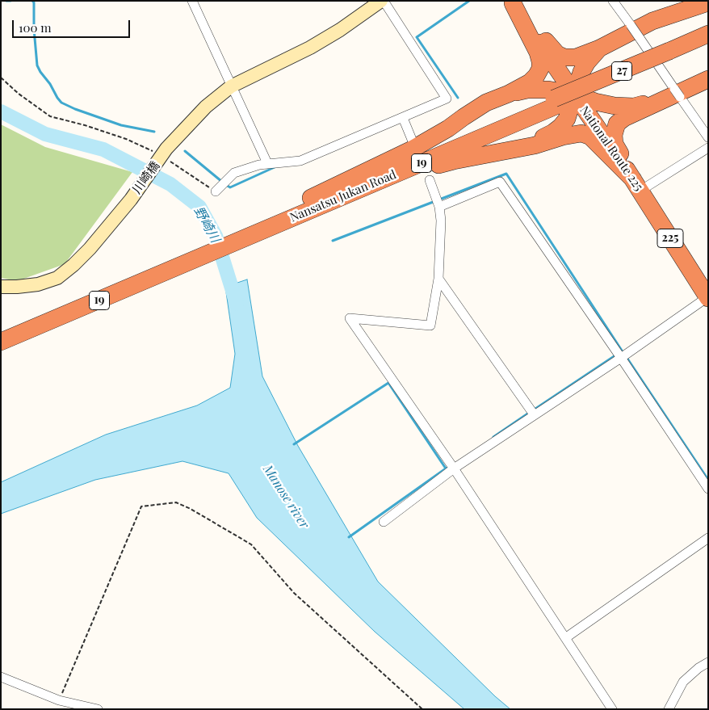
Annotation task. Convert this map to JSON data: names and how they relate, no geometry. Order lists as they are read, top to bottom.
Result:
{
  "streets": {
    "highway": [
      "27",
      "National Route 225",
      "19",
      "Nansatsu Jukan Road",
      "225"
    ],
    "street": ["川崎橋"]
  },
  "crossings": [
    ["National Route 225", "19"],
    ["National Route 225", "Nansatsu Jukan Road"],
    ["19", "Nansatsu Jukan Road"]
  ],
  "water": ["野崎川", "Manose river"],
  "scale_bar": "100 m"
}
